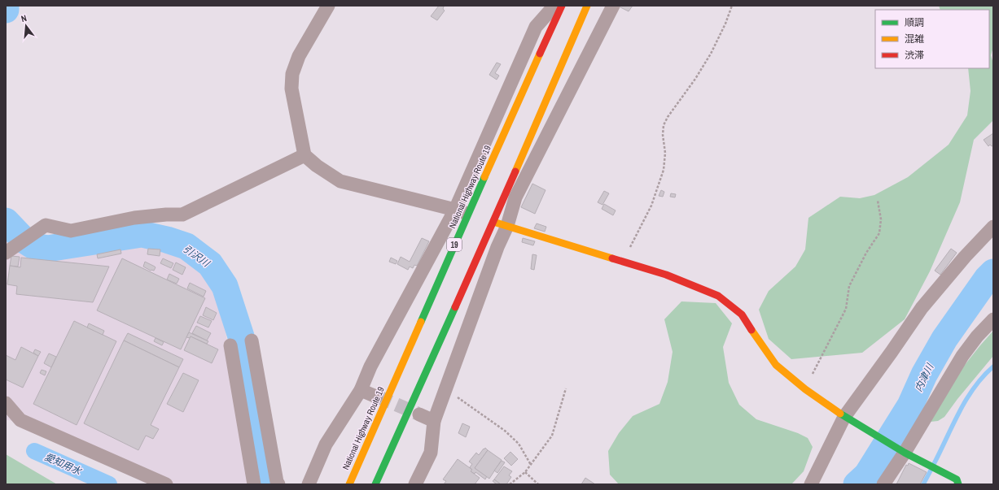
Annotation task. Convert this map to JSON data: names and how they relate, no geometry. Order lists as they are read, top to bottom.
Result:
{
  "streets": {
    "main road": ["National Highway Route 19", "19"]
  },
  "water": ["引沢川", "内津川", "愛知用水"],
  "legend": ["順調", "混雑", "渋滞"],
  "north": "top"
}
